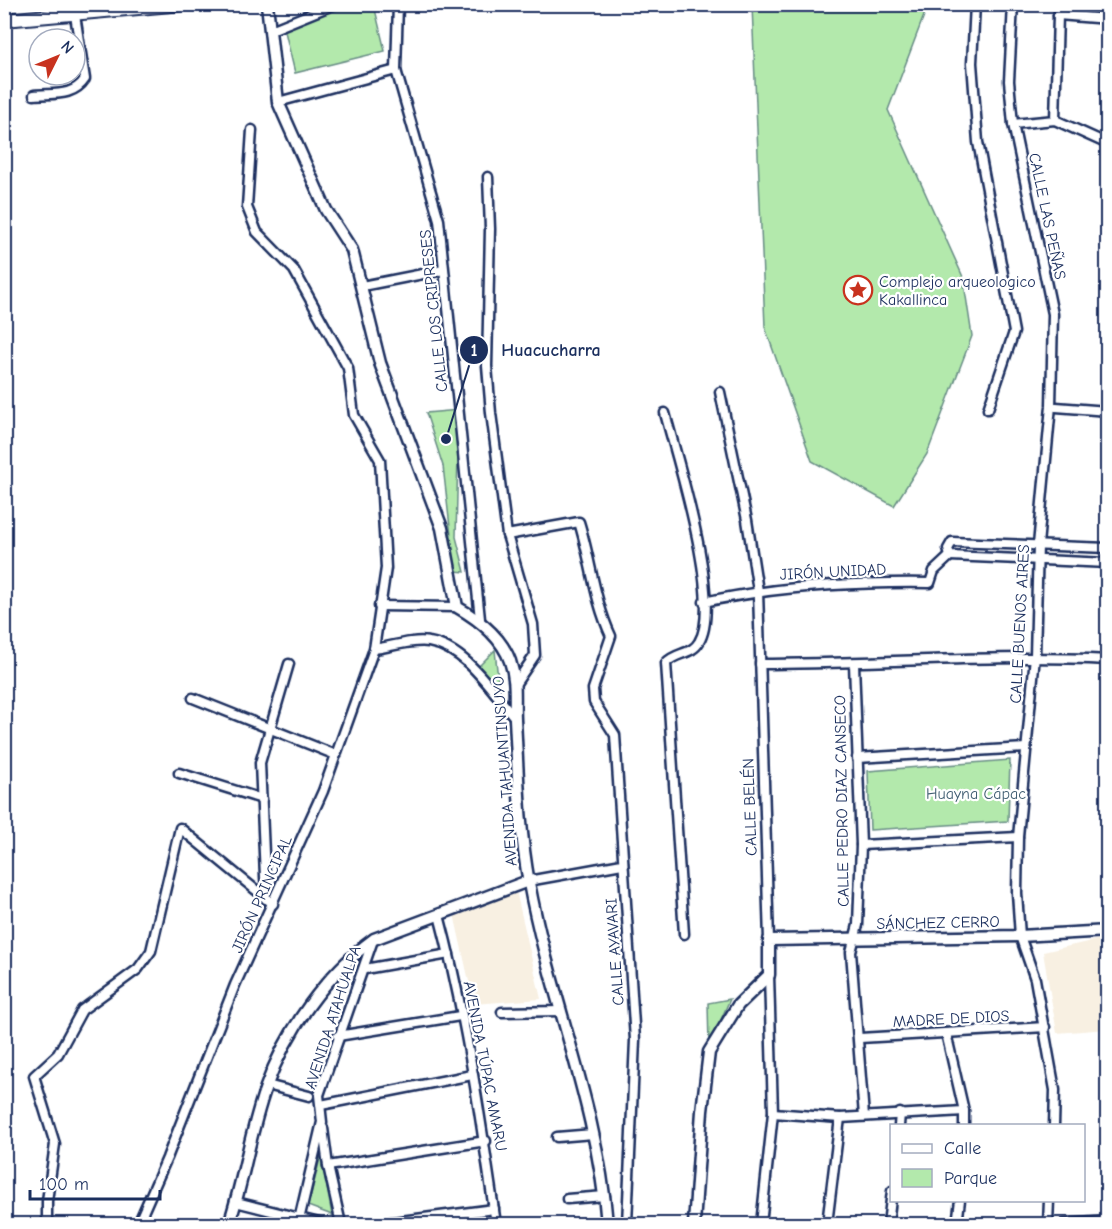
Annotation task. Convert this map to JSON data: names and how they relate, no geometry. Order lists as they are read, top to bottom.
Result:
{
  "streets": {
    "street": [
      "CALLE LAS PEÑAS",
      "CALLE LOS CRIPRESES",
      "JIRÓN UNIDAD",
      "CALLE BUENOS AIRES",
      "AVENIDA TAHUANTINSUYO",
      "CALLE PEDRO DIAZ CANSECO",
      "CALLE BELÉN",
      "JIRÓN PRINCIPAL",
      "SÁNCHEZ CERRO",
      "CALLE AYAVARI",
      "AVENIDA ATAHUALPA",
      "MADRE DE DIOS",
      "AVENIDA TÚPAC AMARU"
    ]
  },
  "crossings": [
    ["CALLE LAS PEÑAS", "CALLE BUENOS AIRES"],
    ["CALLE LOS CRIPRESES", "AVENIDA TAHUANTINSUYO"],
    ["JIRÓN UNIDAD", "CALLE BELÉN"],
    ["CALLE BUENOS AIRES", "SÁNCHEZ CERRO"],
    ["CALLE BUENOS AIRES", "MADRE DE DIOS"],
    ["AVENIDA TAHUANTINSUYO", "AVENIDA ATAHUALPA"],
    ["CALLE PEDRO DIAZ CANSECO", "SÁNCHEZ CERRO"],
    ["CALLE PEDRO DIAZ CANSECO", "MADRE DE DIOS"],
    ["CALLE BELÉN", "SÁNCHEZ CERRO"],
    ["AVENIDA ATAHUALPA", "AVENIDA TÚPAC AMARU"]
  ],
  "parks": ["Huayna Cápac"],
  "places": {
    "place": ["Complejo arqueologico Kakallinca"],
    "other": ["Huacucharra"]
  },
  "legend": ["Calle", "Parque"],
  "scale_bar": "100 m",
  "north": "top right"
}
